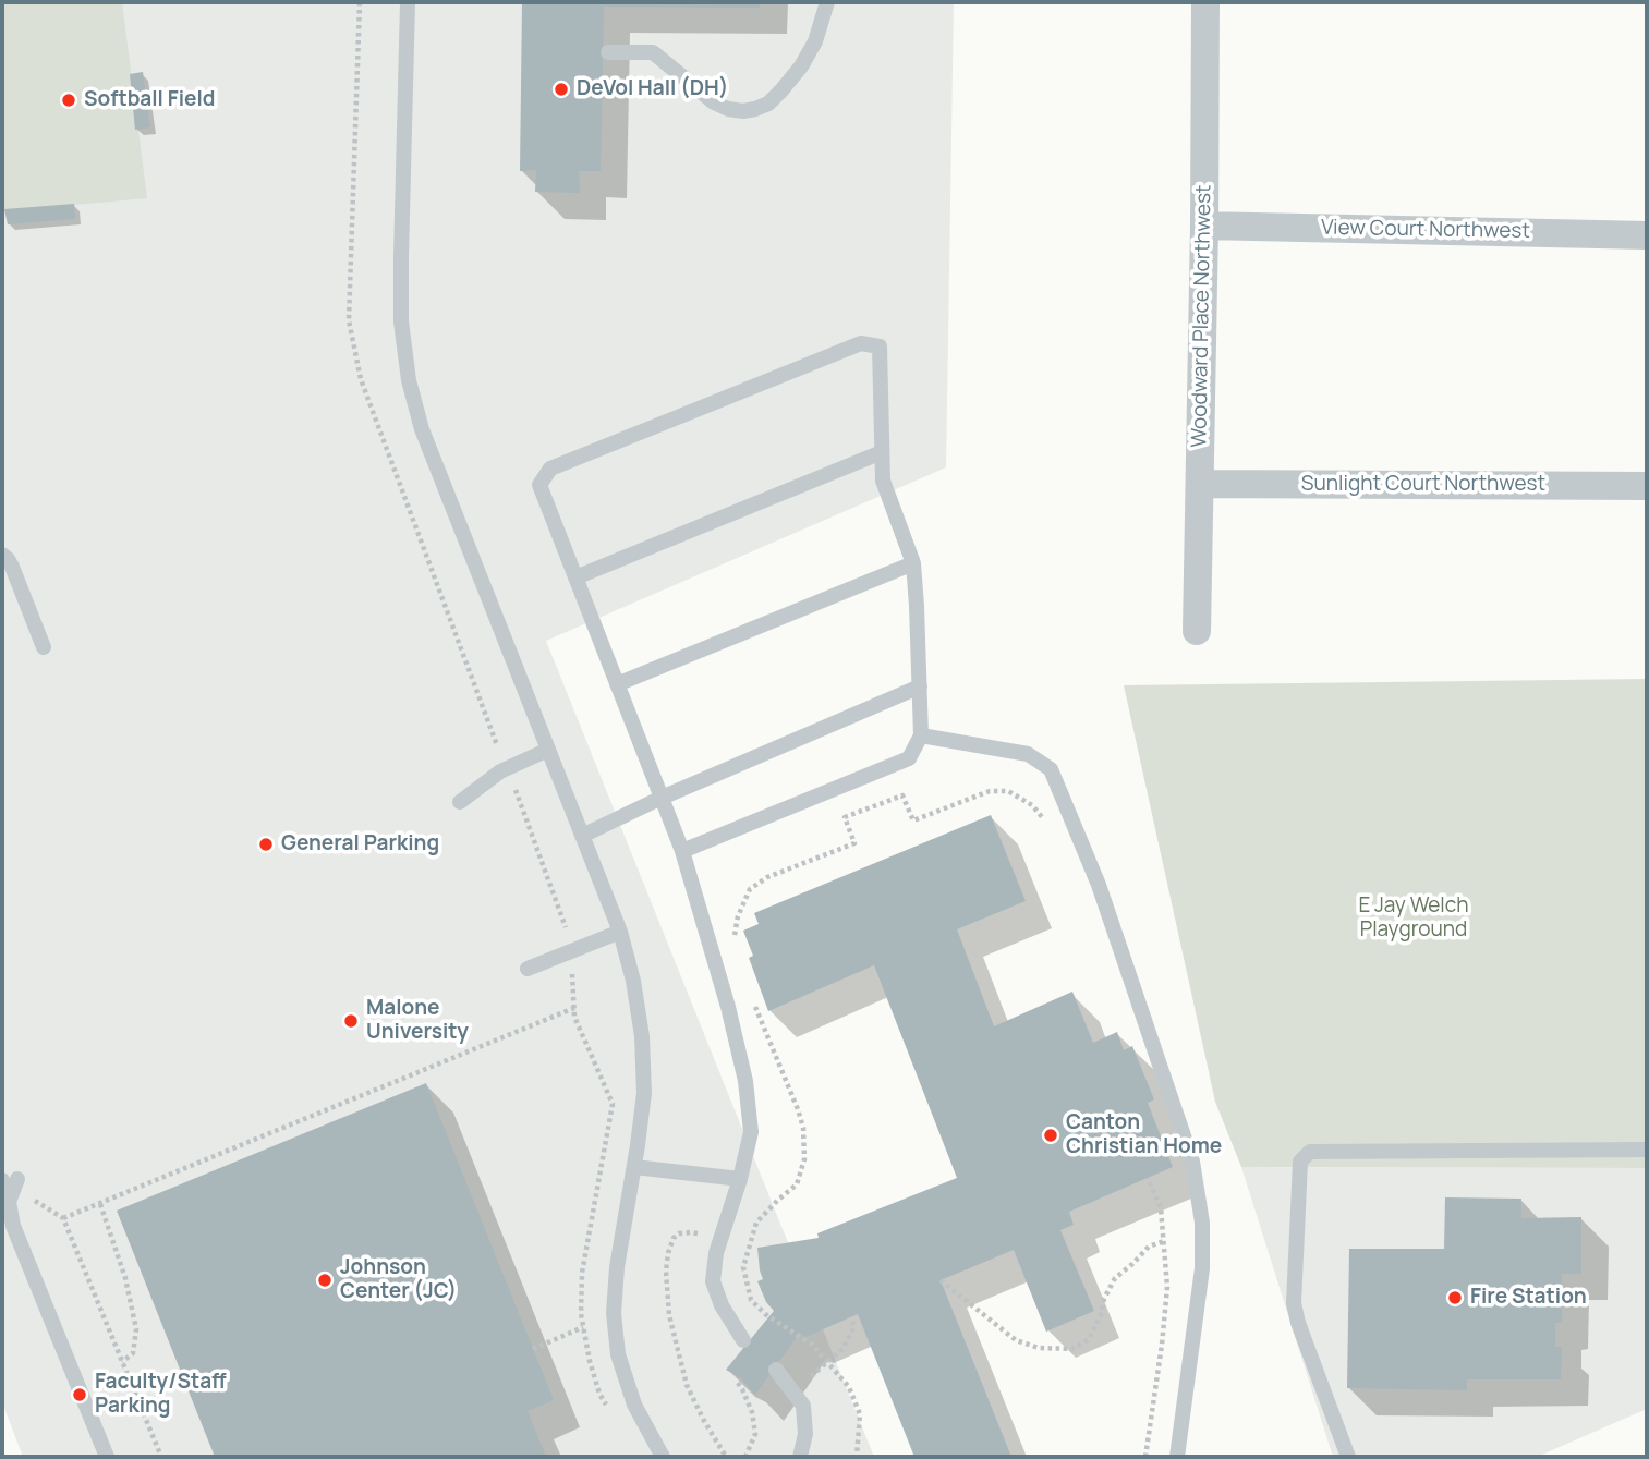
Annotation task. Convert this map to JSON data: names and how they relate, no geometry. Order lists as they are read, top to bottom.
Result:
{
  "streets": {
    "street": ["View Court Northwest", "Woodward Place Northwest", "Sunlight Court Northwest"]
  },
  "crossings": [
    ["View Court Northwest", "Woodward Place Northwest"],
    ["Woodward Place Northwest", "Sunlight Court Northwest"]
  ],
  "parks": ["E Jay Welch Playground"],
  "places": [
    "DeVol Hall (DH)",
    "Softball Field",
    "General Parking",
    "Malone University",
    "Canton Christian Home",
    "Johnson Center (JC)",
    "Fire Station",
    "Faculty/Staff Parking"
  ]
}
